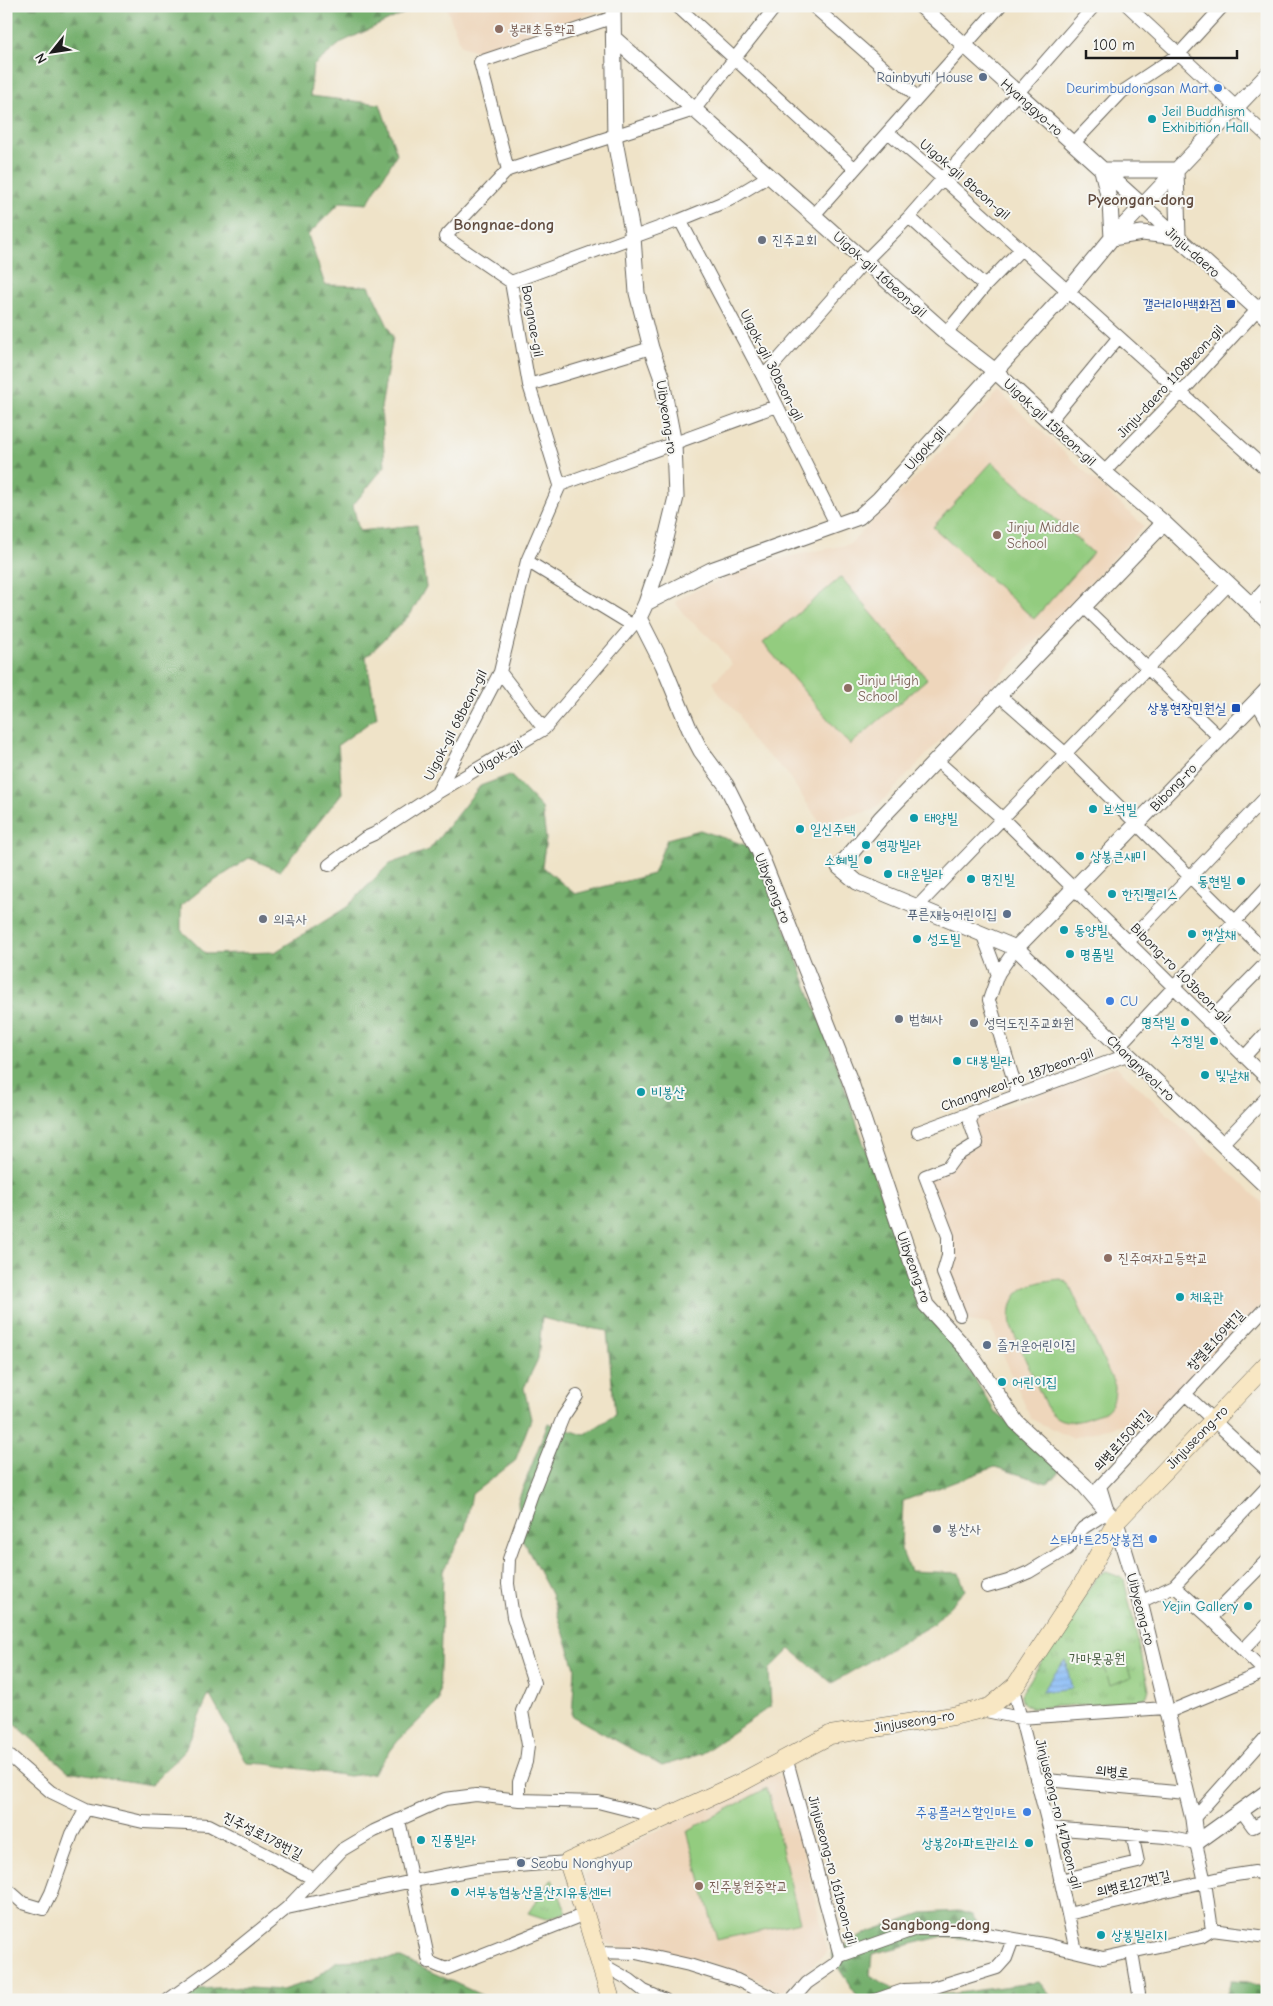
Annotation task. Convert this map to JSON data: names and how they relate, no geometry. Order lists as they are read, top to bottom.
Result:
{
  "streets": {
    "main road": ["Jinjuseong-ro"],
    "street": [
      "Hyanggyo-ro",
      "Uigok-gil 8beon-gil",
      "Jinju-daero",
      "Uigok-gil 16beon-gil",
      "Bongnae-gil",
      "Uigok-gil 30beon-gil",
      "Jinju-daero 1108beon-gil",
      "Uibyeong-ro",
      "Uigok-gil 15beon-gil",
      "Uigok-gil",
      "Uigok-gil 68beon-gil",
      "Bibong-ro",
      "Bibong-ro 103beon-gil",
      "Changnyeol-ro",
      "Changnyeol-ro 187beon-gil",
      "창렬로169번길",
      "의병로150번길",
      "의병로",
      "Jinjuseong-ro 147beon-gil",
      "진주성로178번길",
      "Jinjuseong-ro 161beon-gil",
      "의병로127번길"
    ]
  },
  "crossings": [
    ["Hyanggyo-ro", "Jinju-daero"],
    ["Hyanggyo-ro", "Uigok-gil"],
    ["Uigok-gil 8beon-gil", "Jinju-daero 1108beon-gil"],
    ["Uigok-gil 8beon-gil", "Uigok-gil"],
    ["Jinju-daero", "Jinju-daero 1108beon-gil"],
    ["Jinju-daero", "Uigok-gil"],
    ["Uigok-gil 16beon-gil", "Uibyeong-ro"],
    ["Uigok-gil 16beon-gil", "Uigok-gil 15beon-gil"],
    ["Uigok-gil 16beon-gil", "Uigok-gil"],
    ["Uigok-gil 30beon-gil", "Uigok-gil"],
    ["Jinju-daero 1108beon-gil", "Uigok-gil 15beon-gil"],
    ["Uibyeong-ro", "Uigok-gil"],
    ["Uibyeong-ro", "Jinjuseong-ro"],
    ["Uibyeong-ro", "의병로150번길"],
    ["Uibyeong-ro", "의병로"],
    ["Uigok-gil 15beon-gil", "Uigok-gil"],
    ["Uigok-gil", "Uigok-gil 68beon-gil"],
    ["Bibong-ro", "Bibong-ro 103beon-gil"],
    ["Bibong-ro", "Changnyeol-ro"],
    ["Bibong-ro 103beon-gil", "Changnyeol-ro"],
    ["Changnyeol-ro", "Changnyeol-ro 187beon-gil"],
    ["창렬로169번길", "의병로150번길"],
    ["Jinjuseong-ro", "의병로150번길"],
    ["Jinjuseong-ro", "Jinjuseong-ro 147beon-gil"],
    ["Jinjuseong-ro", "Jinjuseong-ro 161beon-gil"],
    ["의병로", "Jinjuseong-ro 147beon-gil"],
    ["Jinjuseong-ro 147beon-gil", "의병로127번길"]
  ],
  "districts": ["Pyeongan-dong", "Bongnae-dong", "Sangbong-dong"],
  "parks": ["가마못공원"],
  "places": {
    "other": [
      "봉래초등학교",
      "Rainbyuti House",
      "Deurimbudongsan Mart",
      "Jeil Buddhism Exhibition Hall",
      "진주교회",
      "Jinju Middle School",
      "Jinju High School",
      "보석빌",
      "태양빌",
      "일신주택",
      "영광빌라",
      "상봉큰새미",
      "소혜빌",
      "대운빌라",
      "명진빌",
      "동현빌",
      "한진펠리스",
      "푸른재능어린이집",
      "의곡사",
      "동양빌",
      "햇살채",
      "성도빌",
      "명품빌",
      "CU",
      "법혜사",
      "명작빌",
      "성덕도진주교화원",
      "수정빌",
      "대봉빌라",
      "빛날채",
      "비봉산",
      "진주여자고등학교",
      "체육관",
      "즐거운어린이집",
      "어린이집",
      "봉산사",
      "스타마트25상봉점",
      "Yejin Gallery",
      "주공플러스할인마트",
      "진풍빌라",
      "상봉2아파트관리소",
      "Seobu Nonghyup",
      "진주봉원중학교",
      "서부농협농산물산지유통센터",
      "상봉빌리지"
    ],
    "transit": ["갤러리아백화점", "상봉현장민원실"]
  },
  "scale_bar": "100 m",
  "north": "bottom left"
}
